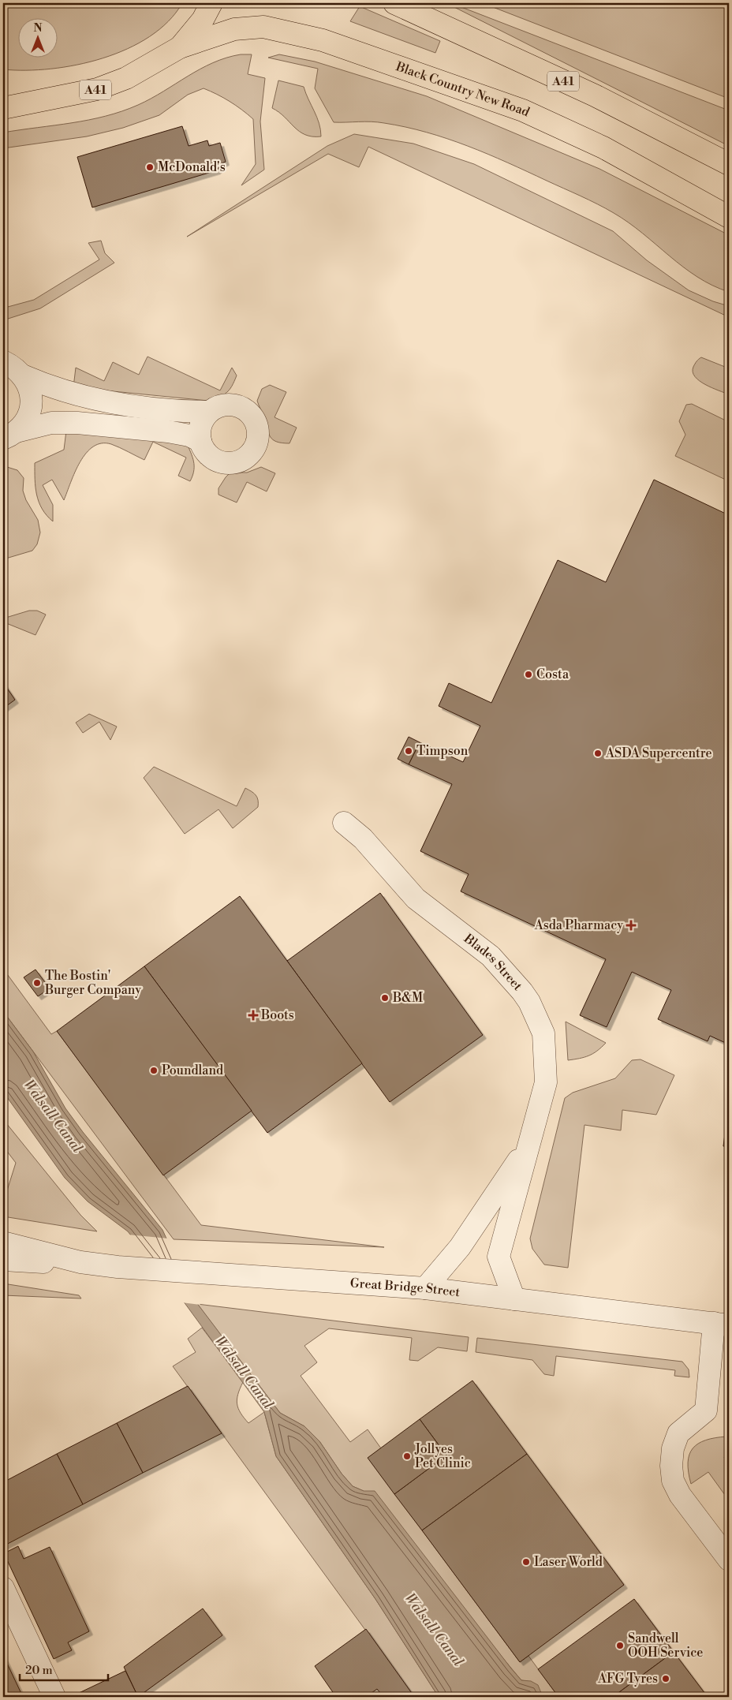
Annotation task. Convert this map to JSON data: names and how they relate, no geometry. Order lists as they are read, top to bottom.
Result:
{
  "streets": {
    "highway": ["A41", "Black Country New Road"],
    "street": ["Blades Street", "Great Bridge Street"]
  },
  "crossings": [
    ["A41", "Black Country New Road"],
    ["Blades Street", "Great Bridge Street"]
  ],
  "water": ["Walsall Canal"],
  "places": {
    "other": [
      "McDonald's",
      "Costa",
      "Timpson",
      "ASDA Supercentre",
      "The Bostin' Burger Company",
      "B&M",
      "Poundland",
      "Jollyes Pet Clinic",
      "Laser World",
      "Sandwell OOH Service",
      "AFG Tyres"
    ],
    "health": ["Asda Pharmacy", "Boots"]
  },
  "scale_bar": "20 m",
  "north": "top"
}
